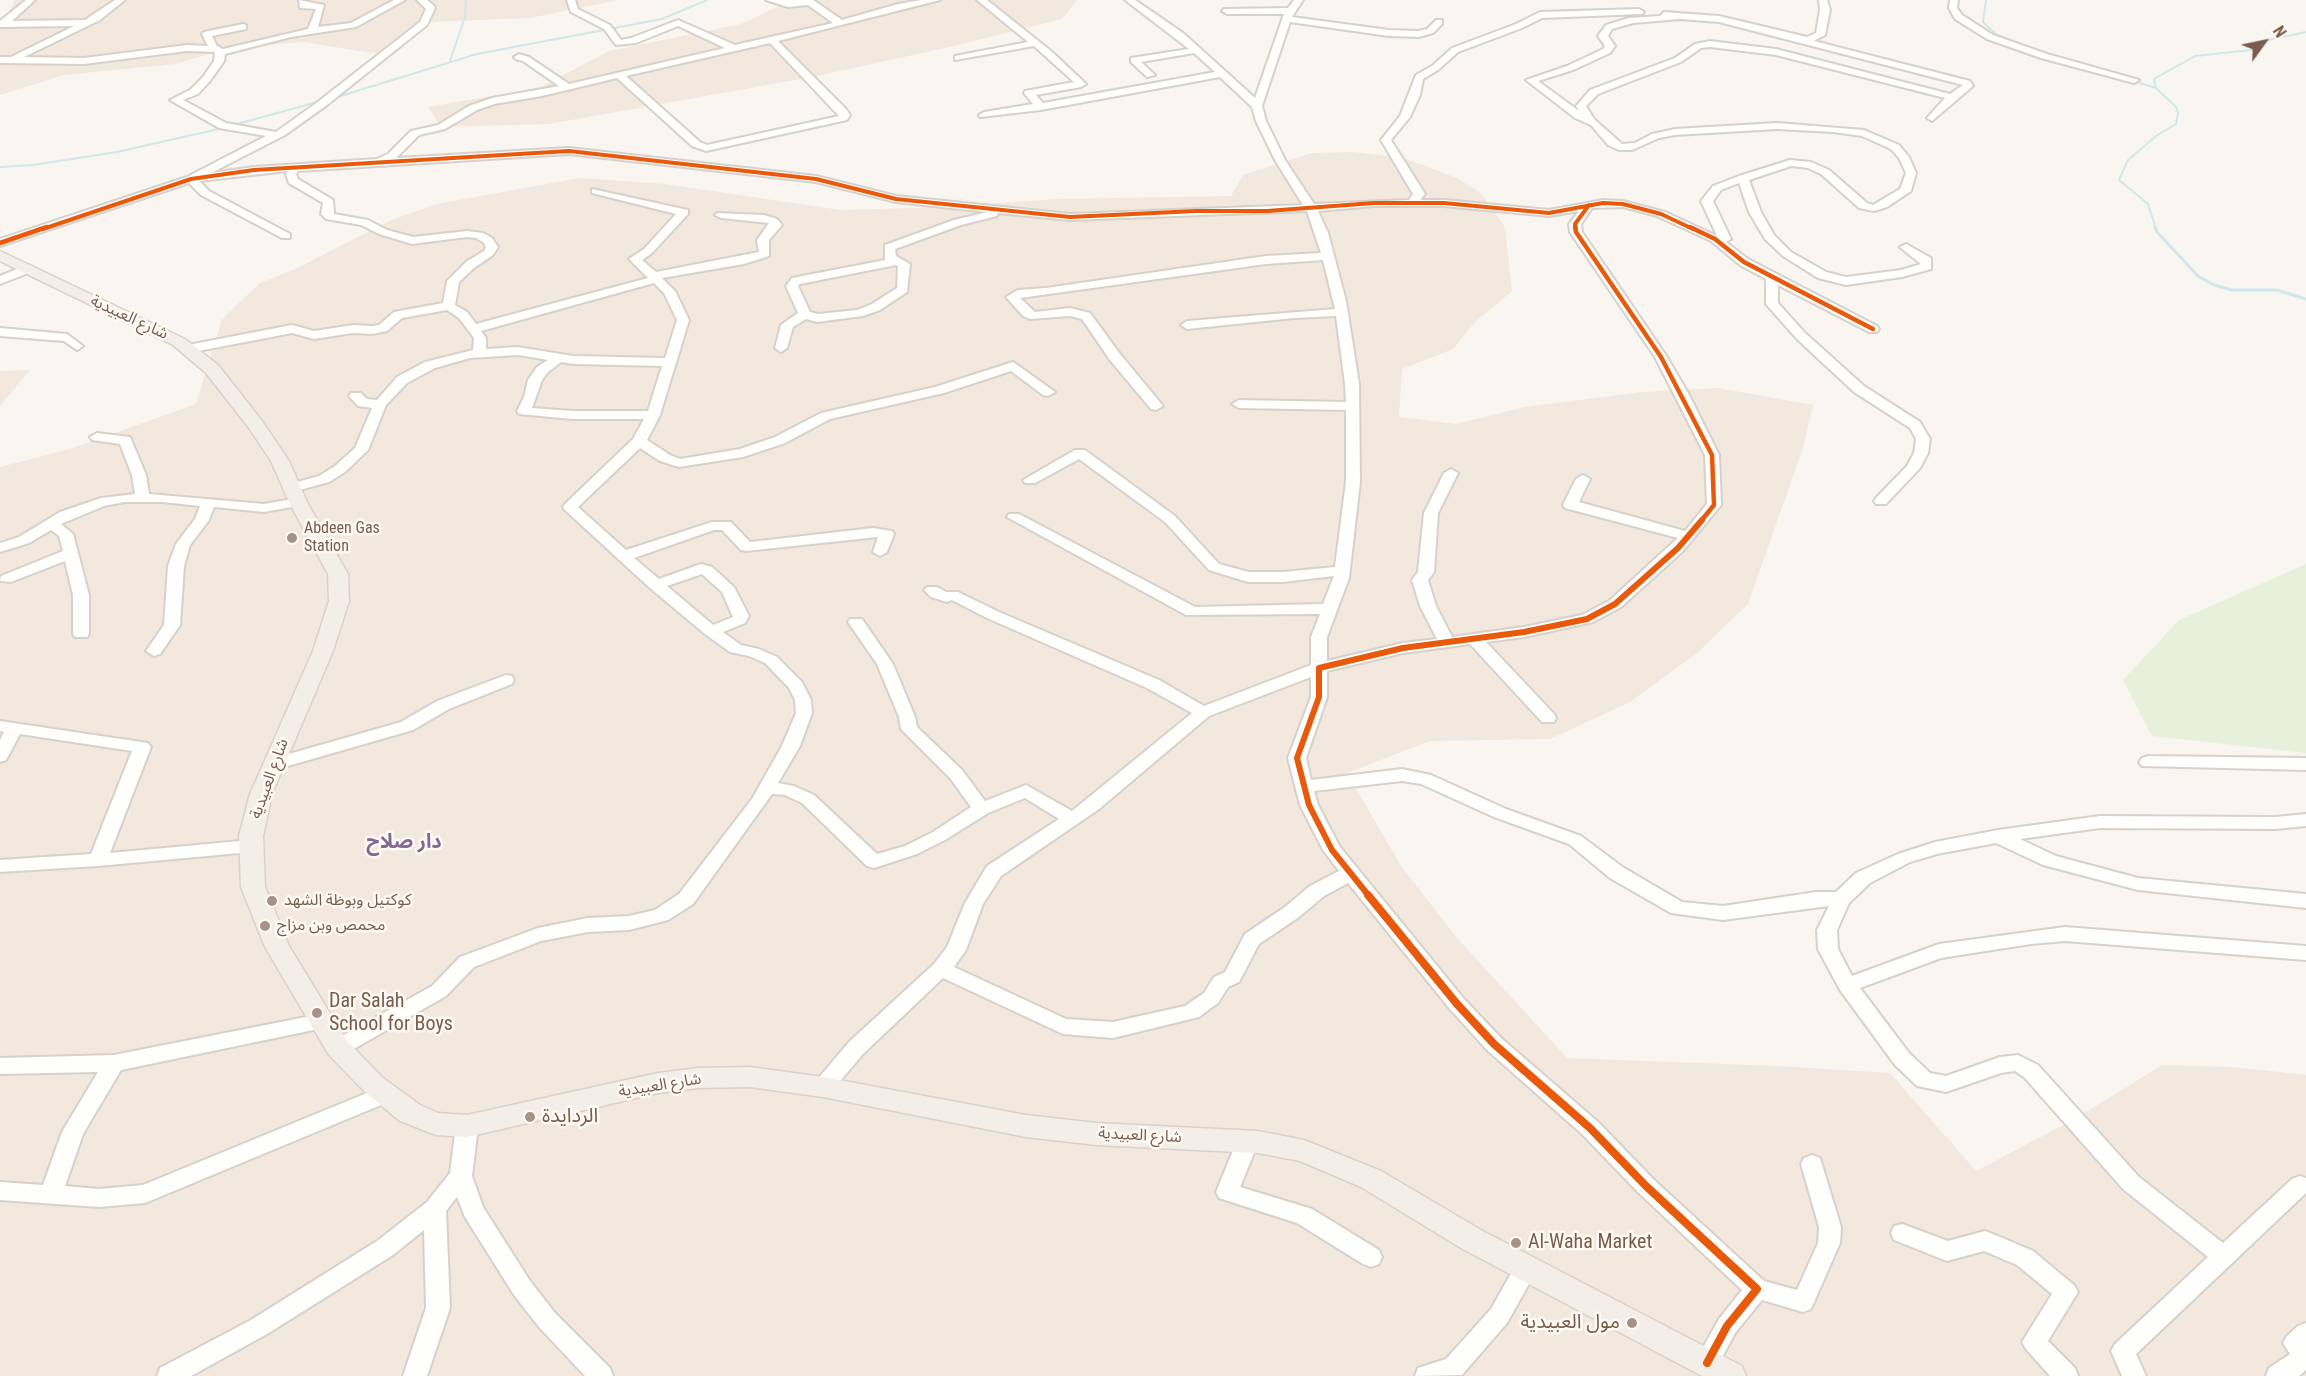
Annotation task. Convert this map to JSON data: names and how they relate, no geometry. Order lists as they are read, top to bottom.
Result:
{
  "streets": {
    "main road": ["شارع العبيدية"]
  },
  "districts": ["دار صلاح"],
  "places": [
    "Abdeen Gas Station",
    "كوكتيل وبوظة الشهد",
    "محمص وبن مزاج",
    "Dar Salah School for Boys",
    "الردايدة",
    "Al-Waha Market",
    "مول العبيدية"
  ],
  "north": "top right"
}
